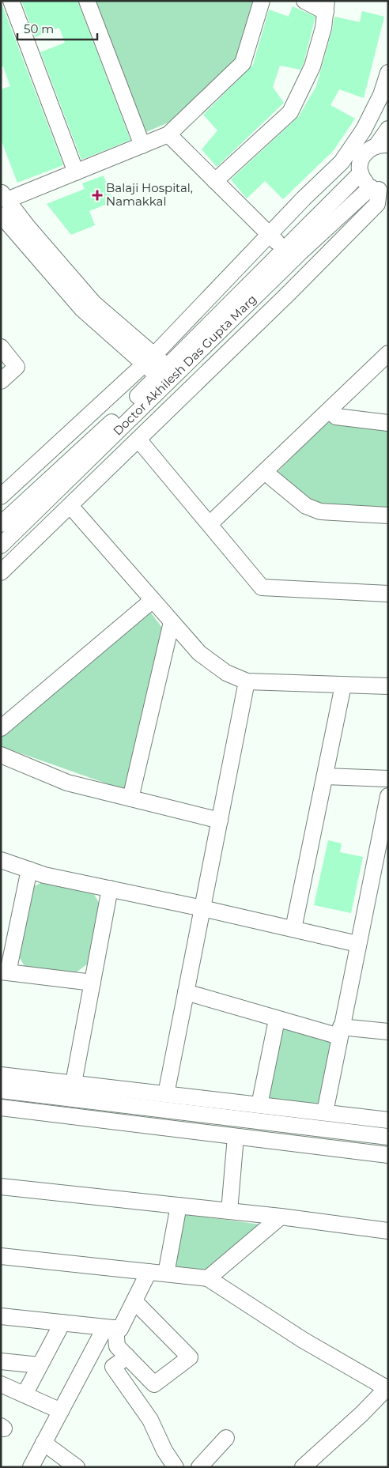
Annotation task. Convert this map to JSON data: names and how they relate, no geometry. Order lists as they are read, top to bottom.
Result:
{
  "streets": {
    "street": ["Doctor Akhilesh Das Gupta Marg"]
  },
  "places": {
    "health": ["Balaji Hospital, Namakkal"]
  },
  "scale_bar": "50 m"
}
